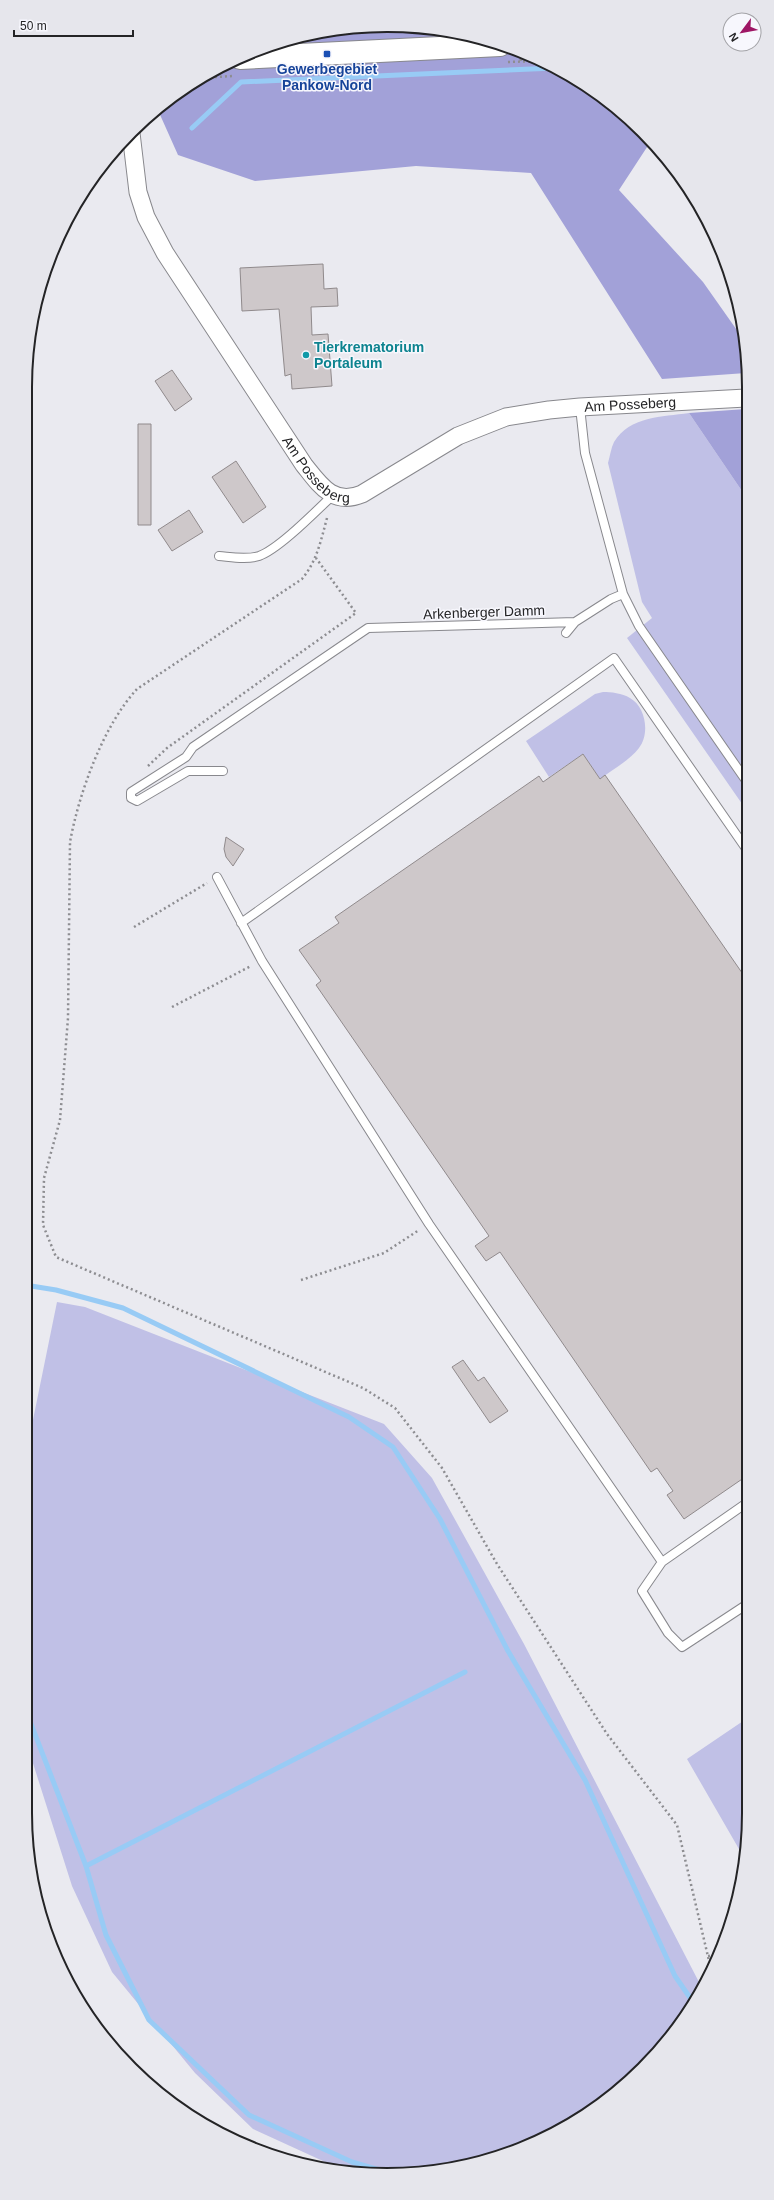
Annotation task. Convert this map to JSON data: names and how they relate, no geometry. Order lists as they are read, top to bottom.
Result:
{
  "streets": {
    "street": ["Am Posseberg"],
    "lane": ["Arkenberger Damm"]
  },
  "places": {
    "transit": ["Gewerbegebiet Pankow-Nord"],
    "other": ["Tierkrematorium Portaleum"]
  },
  "scale_bar": "50 m",
  "north": "bottom left"
}
